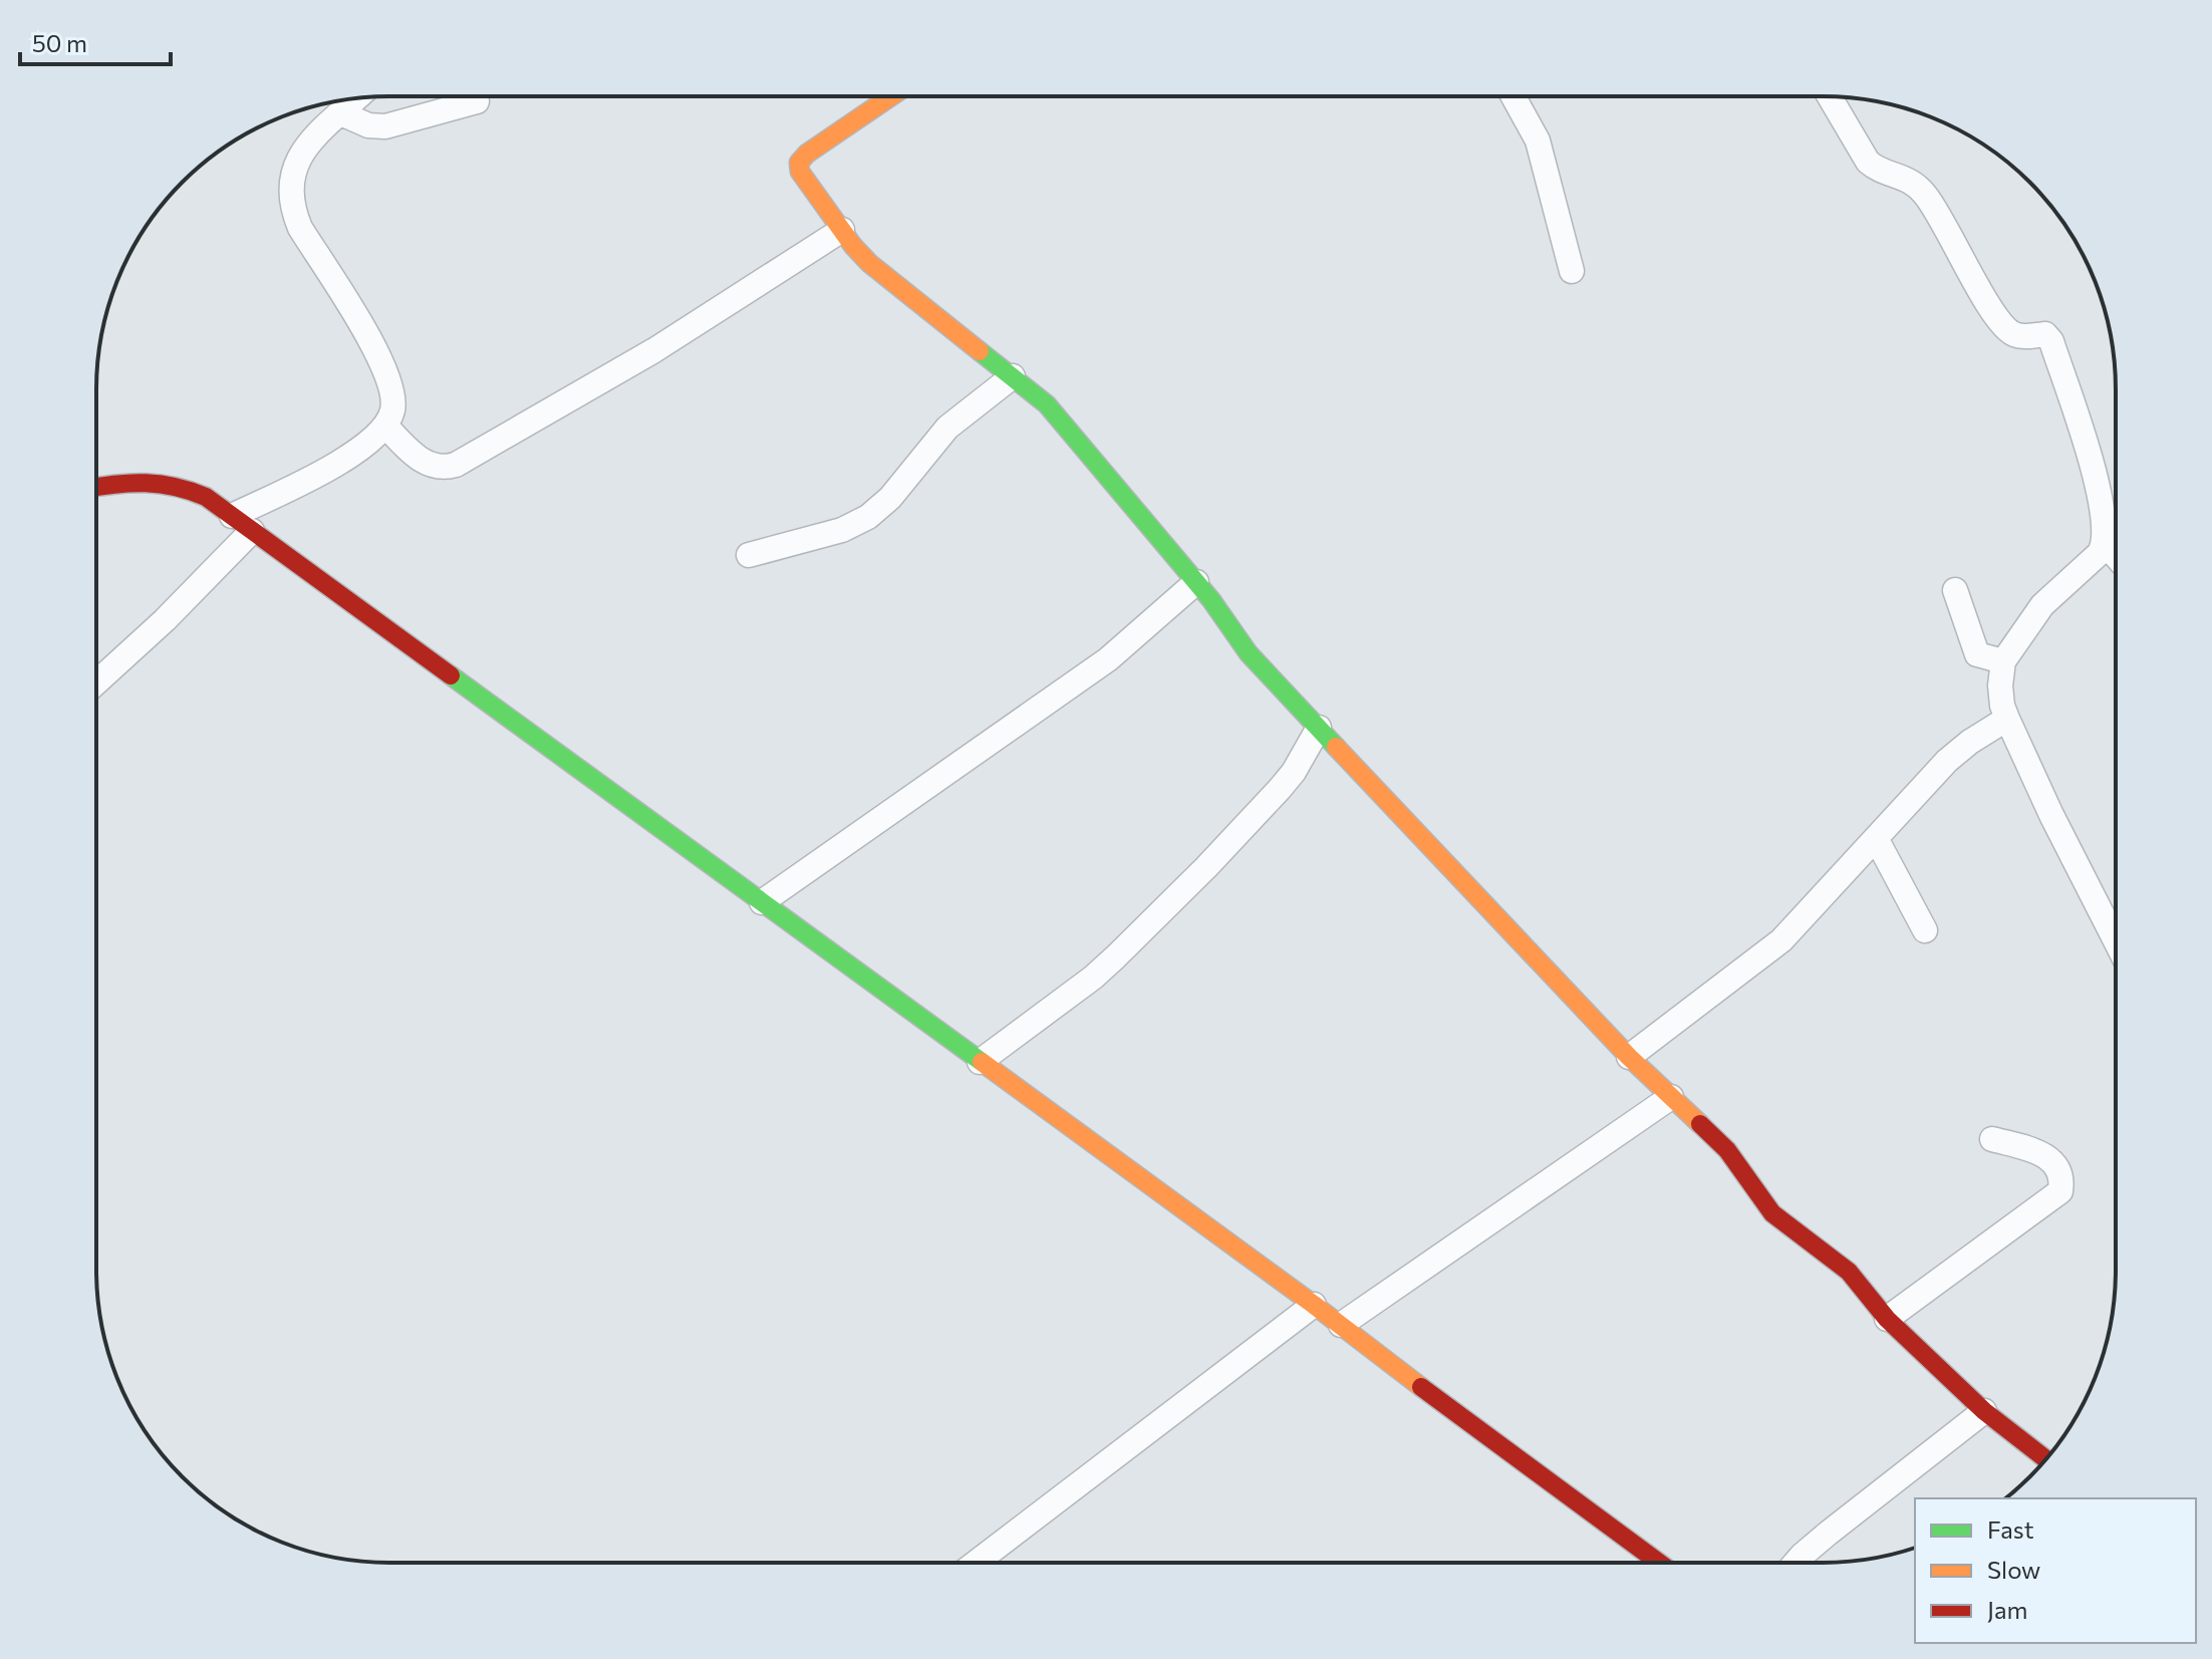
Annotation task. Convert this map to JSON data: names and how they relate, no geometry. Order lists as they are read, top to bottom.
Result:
{
  "legend": ["Fast", "Slow", "Jam"],
  "scale_bar": "50 m"
}
